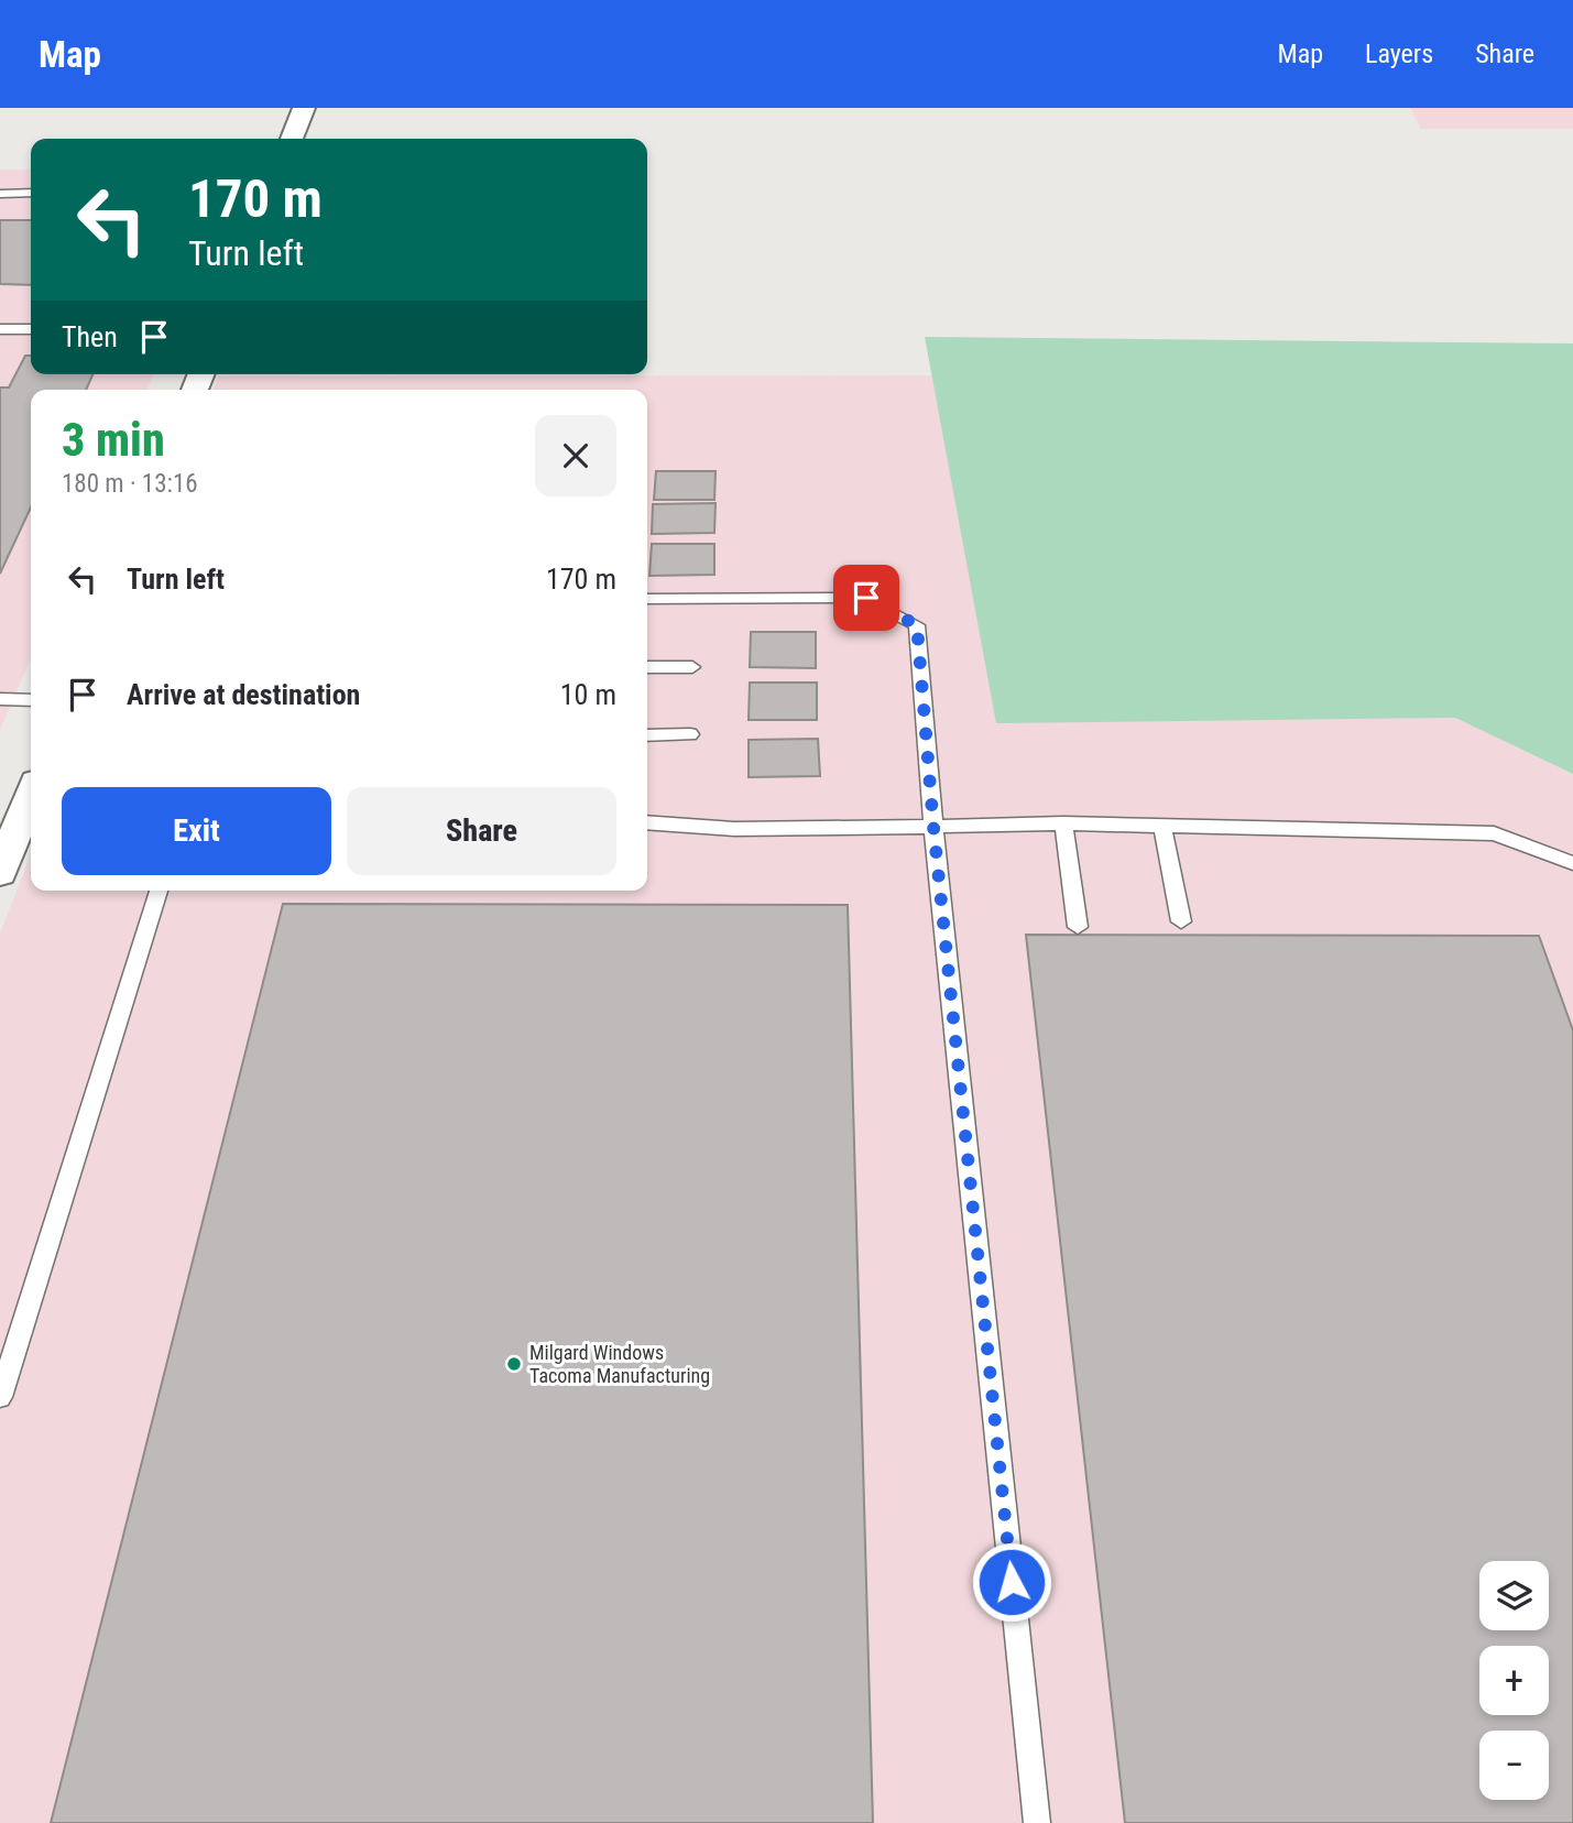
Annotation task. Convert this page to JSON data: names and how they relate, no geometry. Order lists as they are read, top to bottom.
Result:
{
  "places": ["Milgard Windows Tacoma Manufacturing"],
  "page": {
    "header": "Map",
    "nav": ["Map", "Layers", "Share"],
    "turn": ["170 m", "Turn left"],
    "then": "Then",
    "heading": ["3 min", "180 m · 13:16"],
    "list": [
      {
        "name": "Turn left",
        "value": "170 m"
      },
      {
        "name": "Arrive at destination",
        "value": "10 m"
      }
    ],
    "buttons": ["Exit", "Share"],
    "map_buttons": ["+", "−"]
  }
}
